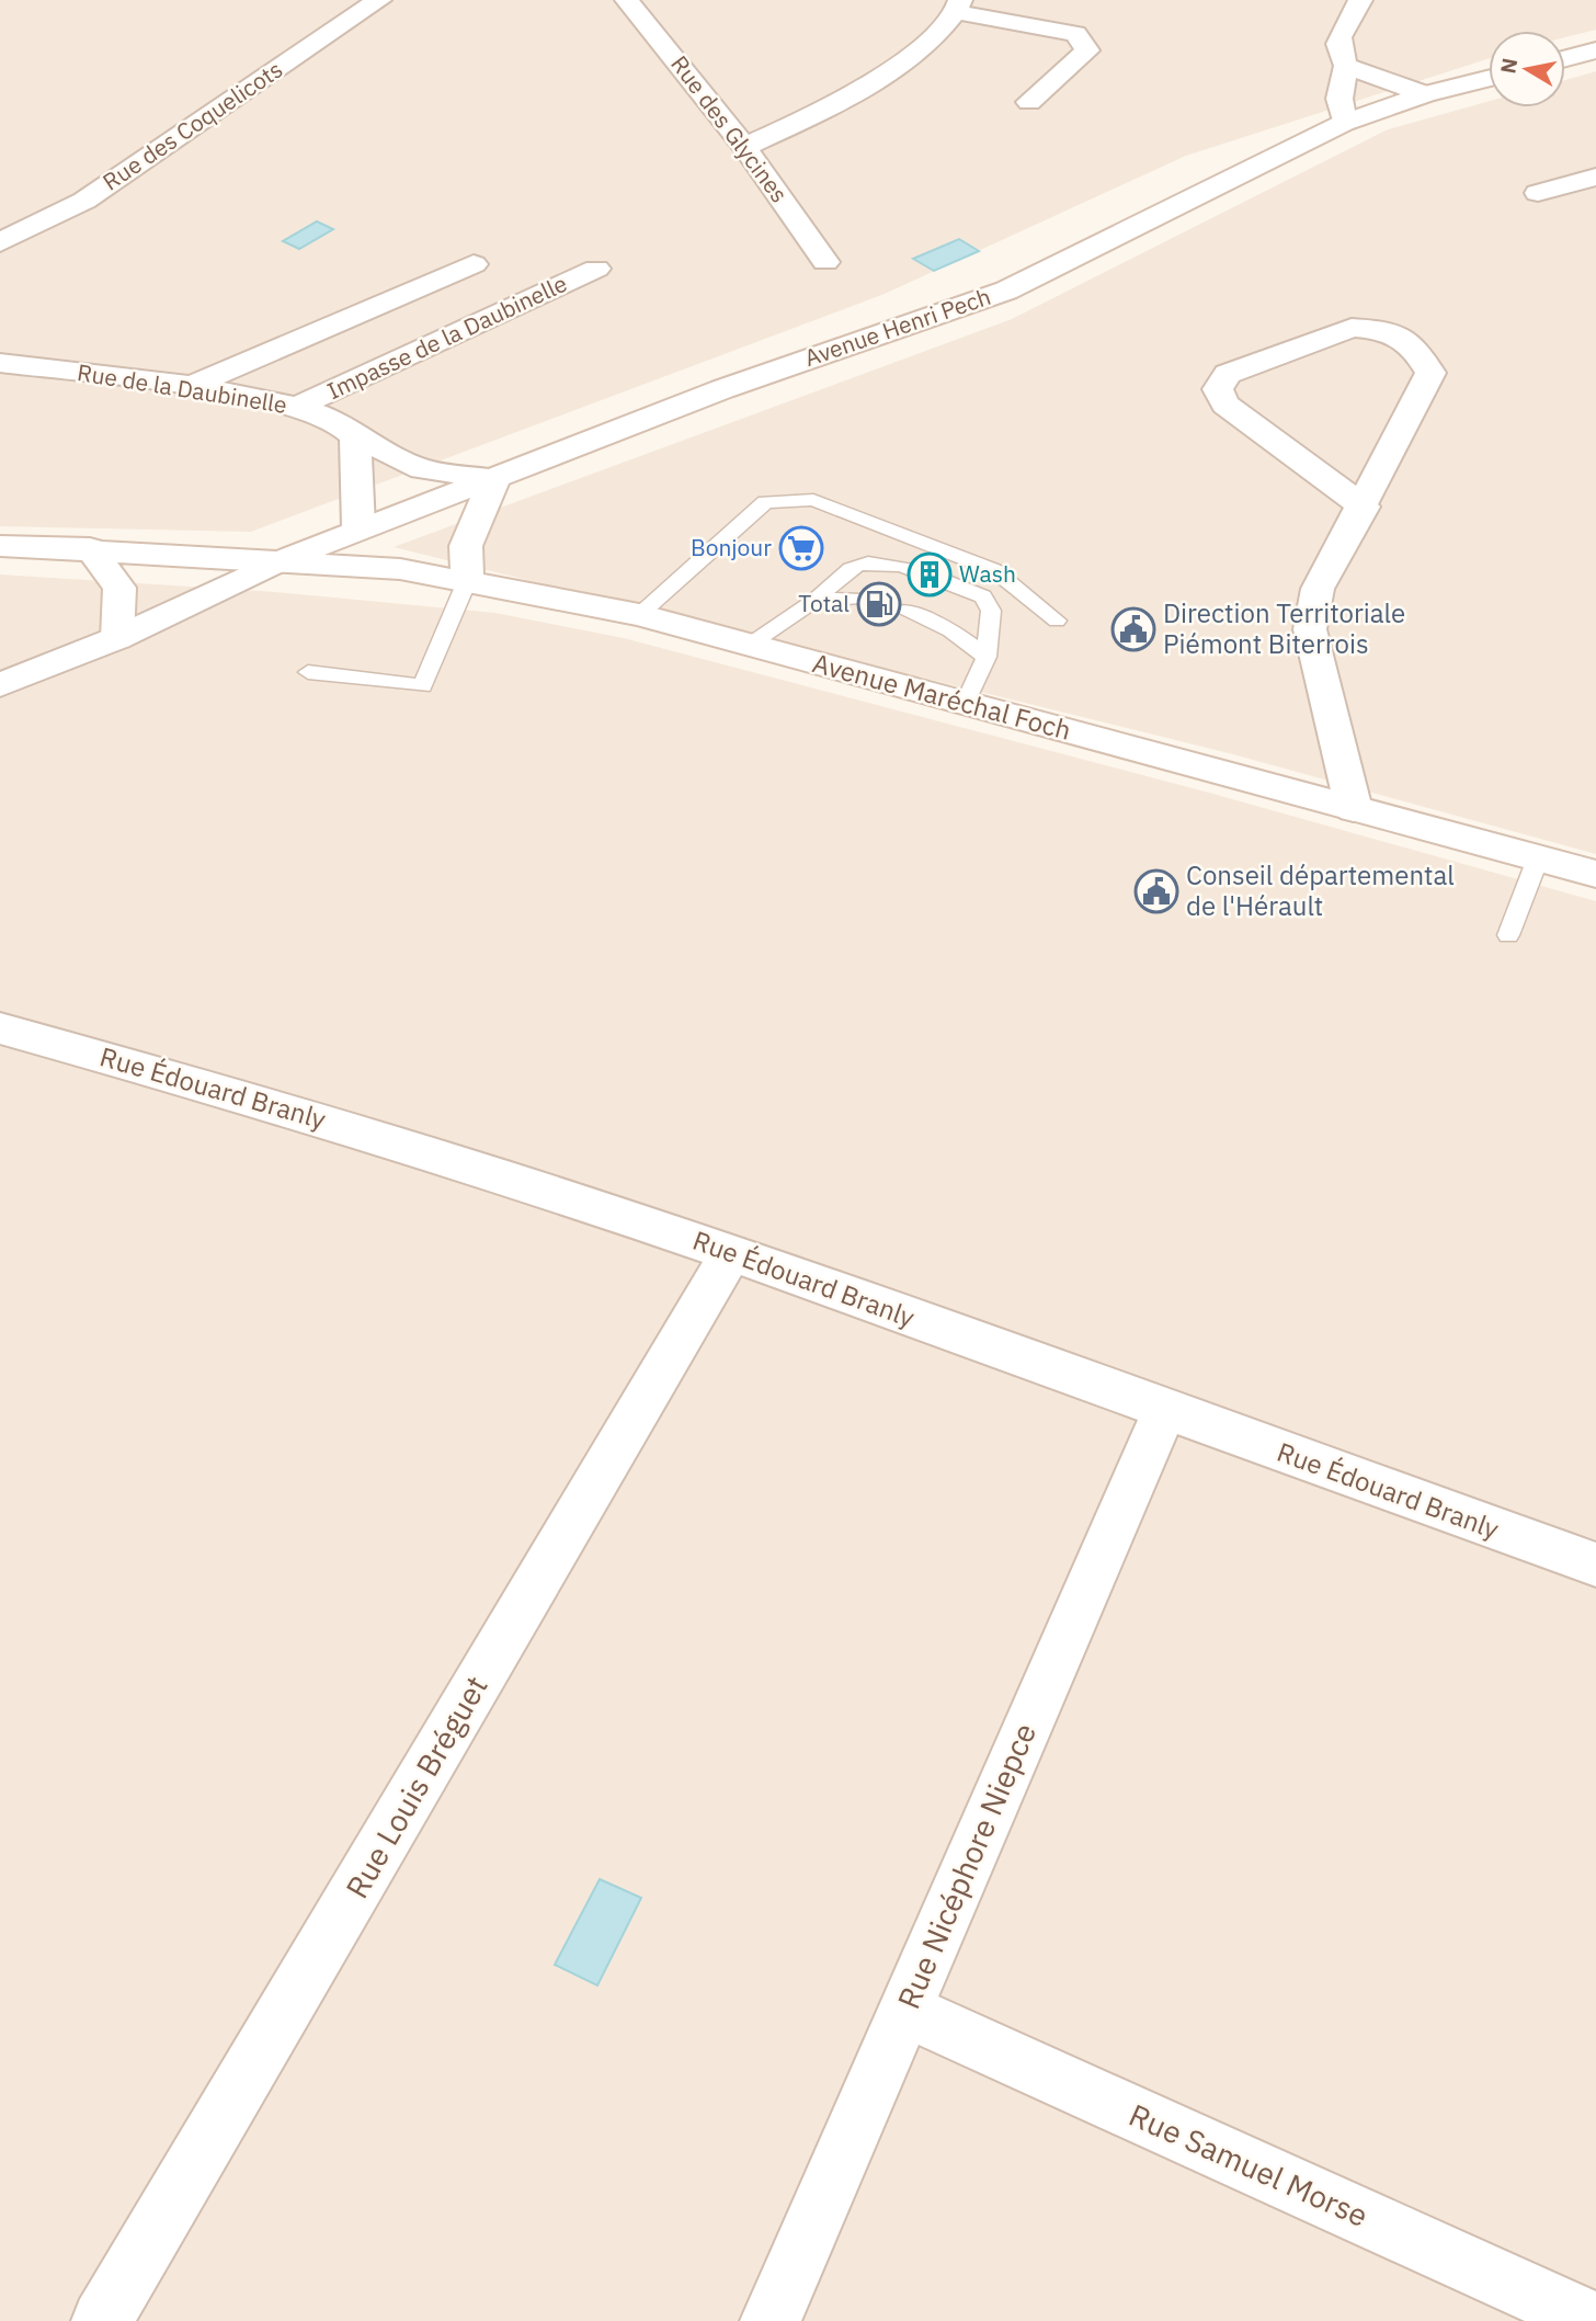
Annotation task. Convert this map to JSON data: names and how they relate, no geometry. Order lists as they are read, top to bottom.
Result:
{
  "streets": {
    "street": [
      "Rue des Coquelicots",
      "Rue des Glycines",
      "Avenue Henri Pech",
      "Impasse de la Daubinelle",
      "Rue de la Daubinelle",
      "Avenue Maréchal Foch",
      "Rue Édouard Branly",
      "Rue Louis Bréguet",
      "Rue Nicéphore Niepce",
      "Rue Samuel Morse"
    ]
  },
  "crossings": [
    ["Avenue Henri Pech", "Rue de la Daubinelle"],
    ["Avenue Henri Pech", "Avenue Maréchal Foch"],
    ["Impasse de la Daubinelle", "Rue de la Daubinelle"],
    ["Rue Édouard Branly", "Rue Louis Bréguet"],
    ["Rue Édouard Branly", "Rue Nicéphore Niepce"],
    ["Rue Nicéphore Niepce", "Rue Samuel Morse"]
  ],
  "places": {
    "supermarket": ["Bonjour"],
    "building": ["Wash"],
    "fuel station": ["Total"],
    "public building": ["Direction Territoriale Piémont Biterrois", "Conseil départemental de l'Hérault"]
  },
  "north": "left"
}
